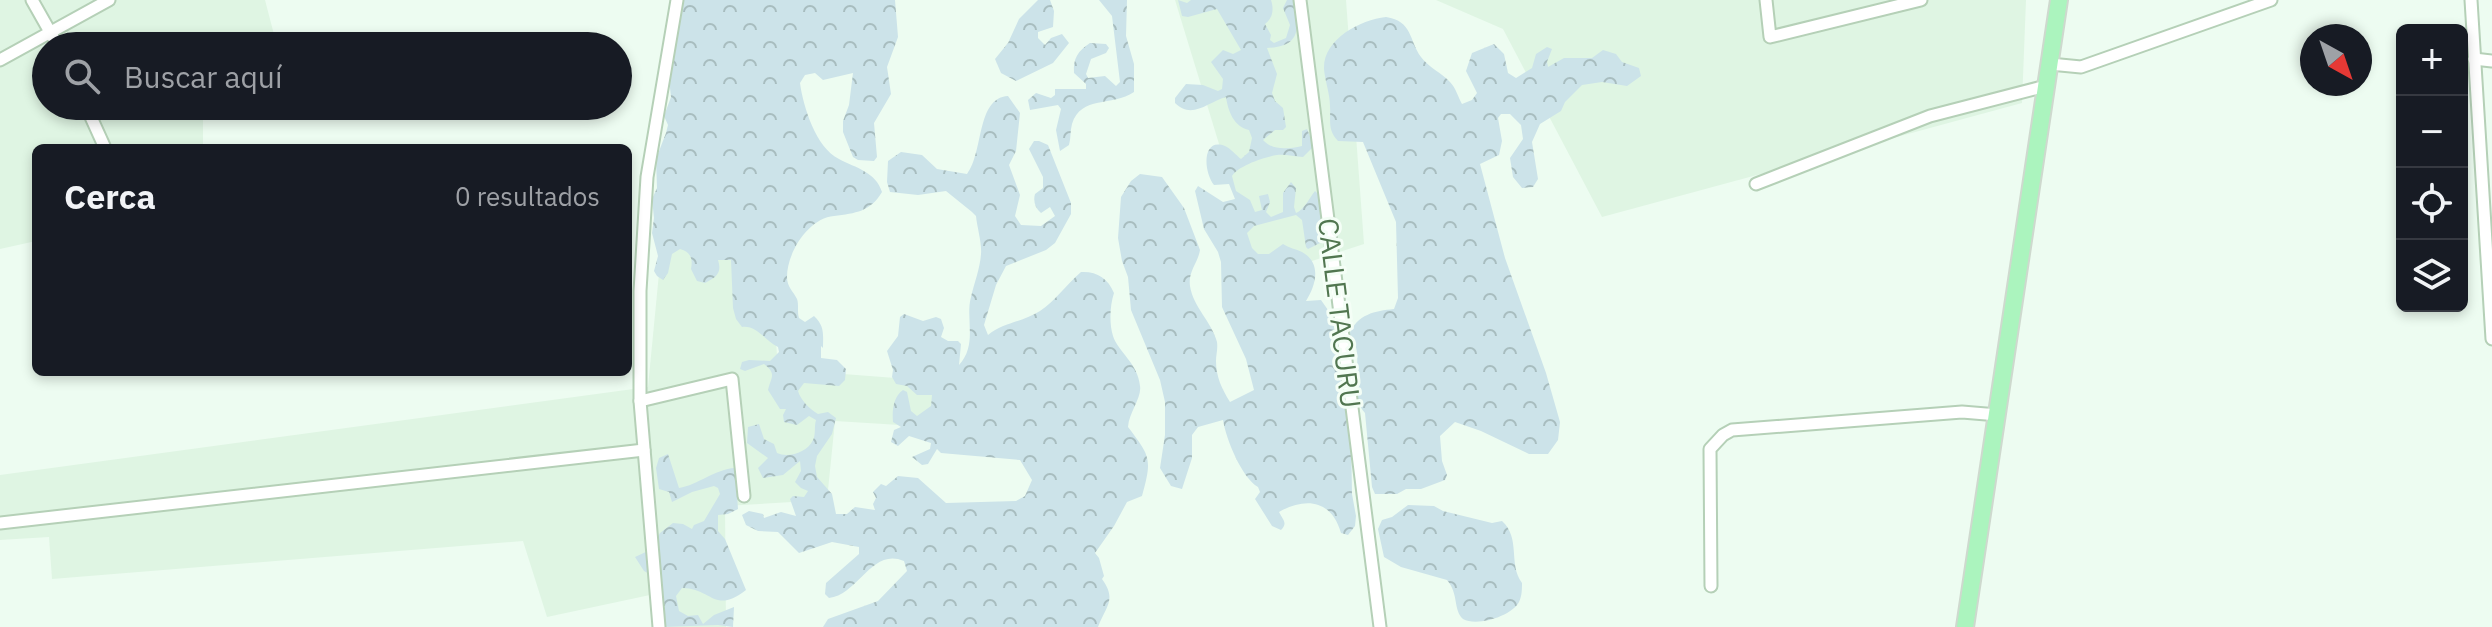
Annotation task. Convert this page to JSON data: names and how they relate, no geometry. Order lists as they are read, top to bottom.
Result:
{
  "streets": {
    "street": ["CALLE TACURU"]
  },
  "north": "bottom right",
  "page": {
    "map_buttons": ["+", "−"],
    "search": "Buscar aquí",
    "heading": ["Cerca", "0 resultados"]
  }
}
